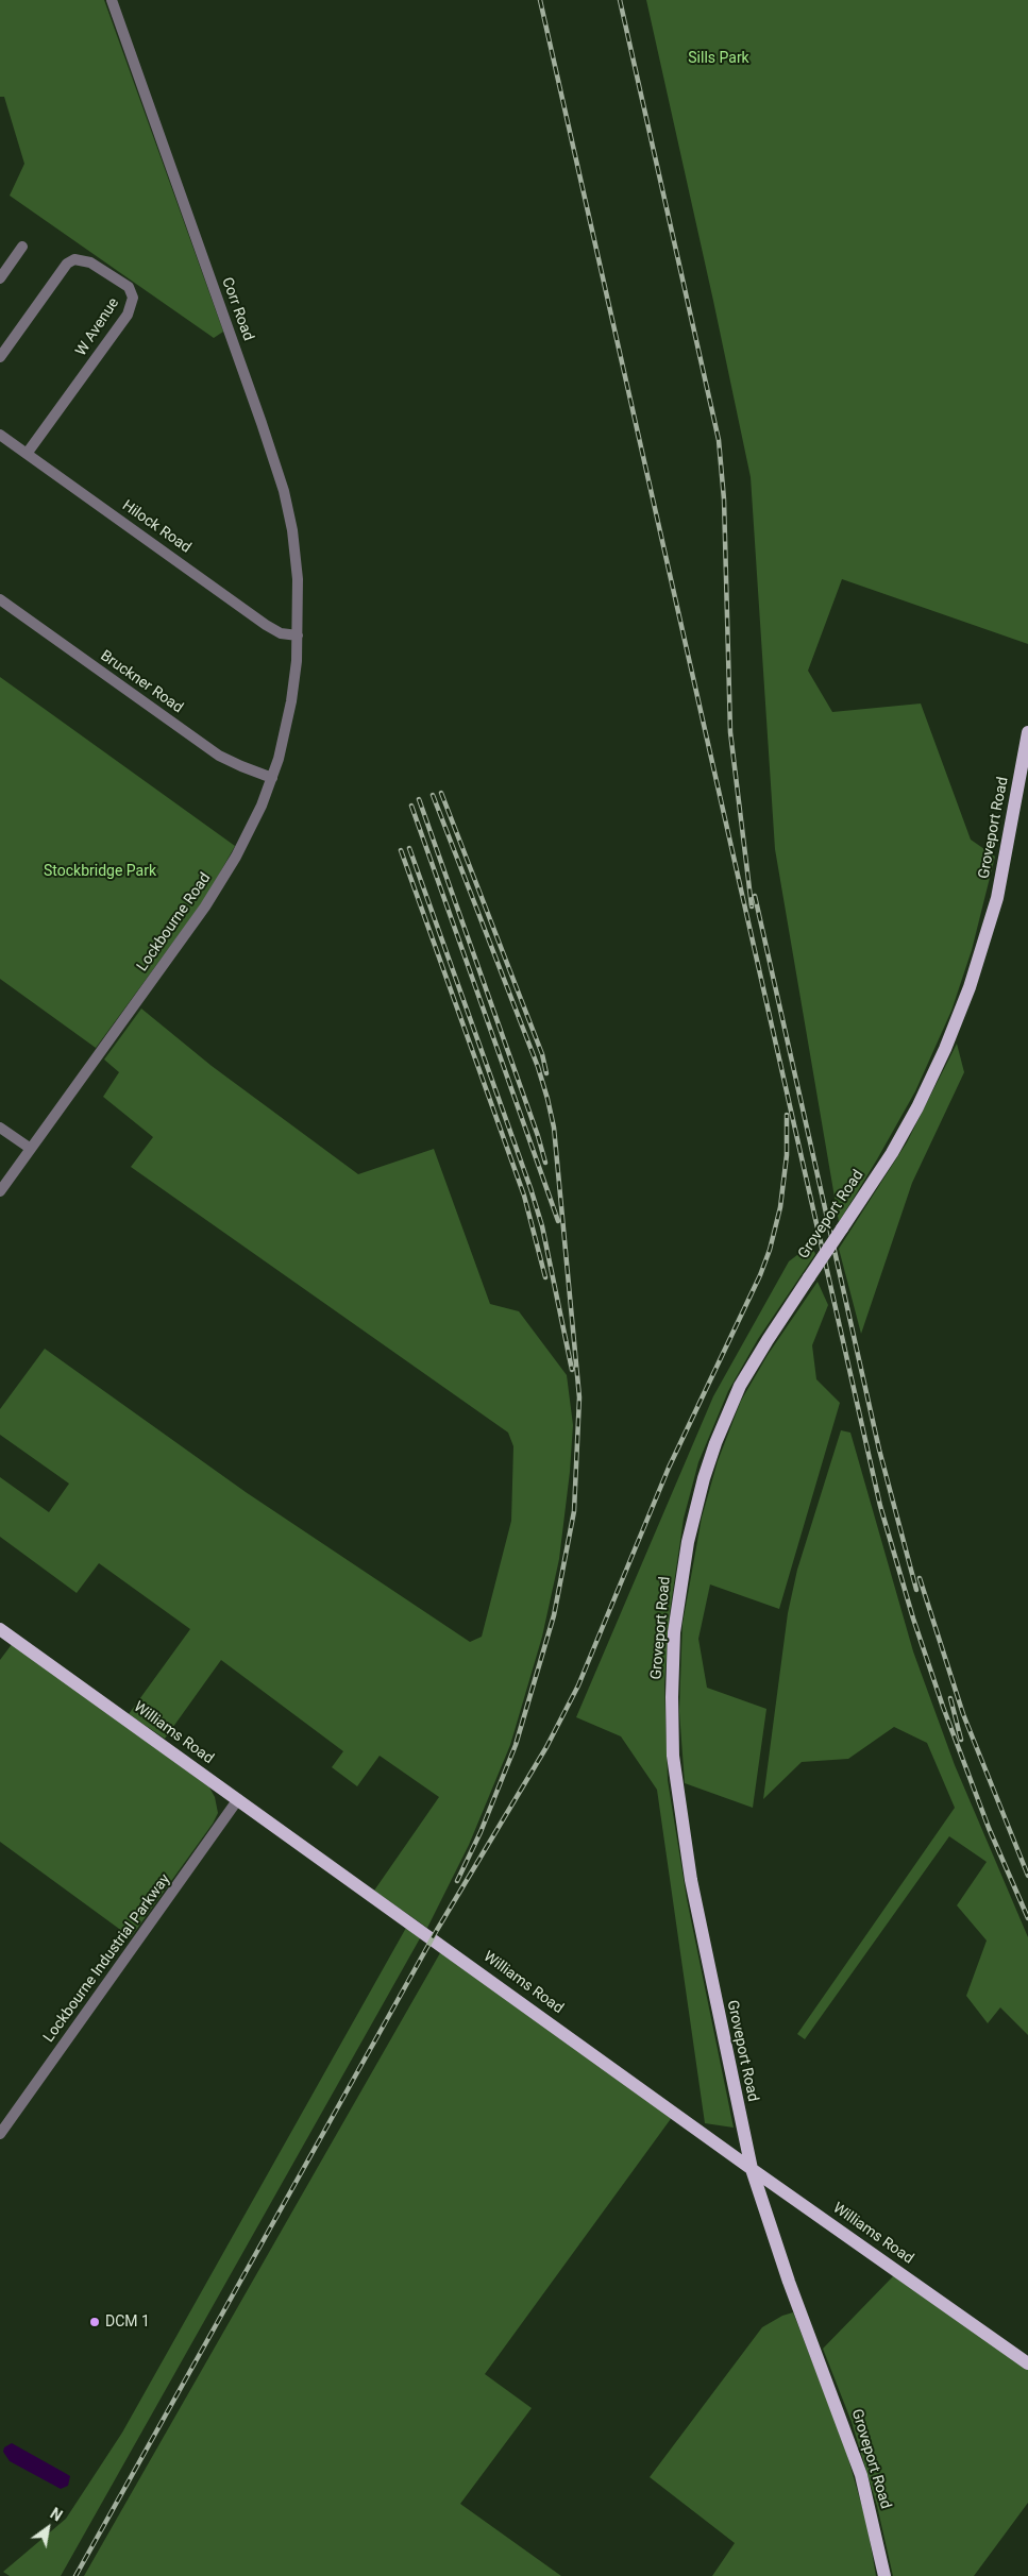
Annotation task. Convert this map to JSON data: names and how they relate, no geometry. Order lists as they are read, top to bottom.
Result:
{
  "streets": {
    "main road": ["Groveport Road", "Williams Road"],
    "street": [
      "Corr Road",
      "W Avenue",
      "Hilock Road",
      "Bruckner Road",
      "Lockbourne Road",
      "Lockbourne Industrial Parkway"
    ]
  },
  "crossings": [
    ["Corr Road", "Hilock Road"],
    ["Corr Road", "Lockbourne Road"],
    ["W Avenue", "Hilock Road"],
    ["Hilock Road", "Lockbourne Road"],
    ["Bruckner Road", "Lockbourne Road"],
    ["Groveport Road", "Williams Road"],
    ["Williams Road", "Lockbourne Industrial Parkway"]
  ],
  "parks": ["Sills Park", "Stockbridge Park"],
  "places": ["DCM 1"],
  "north": "top right"
}
